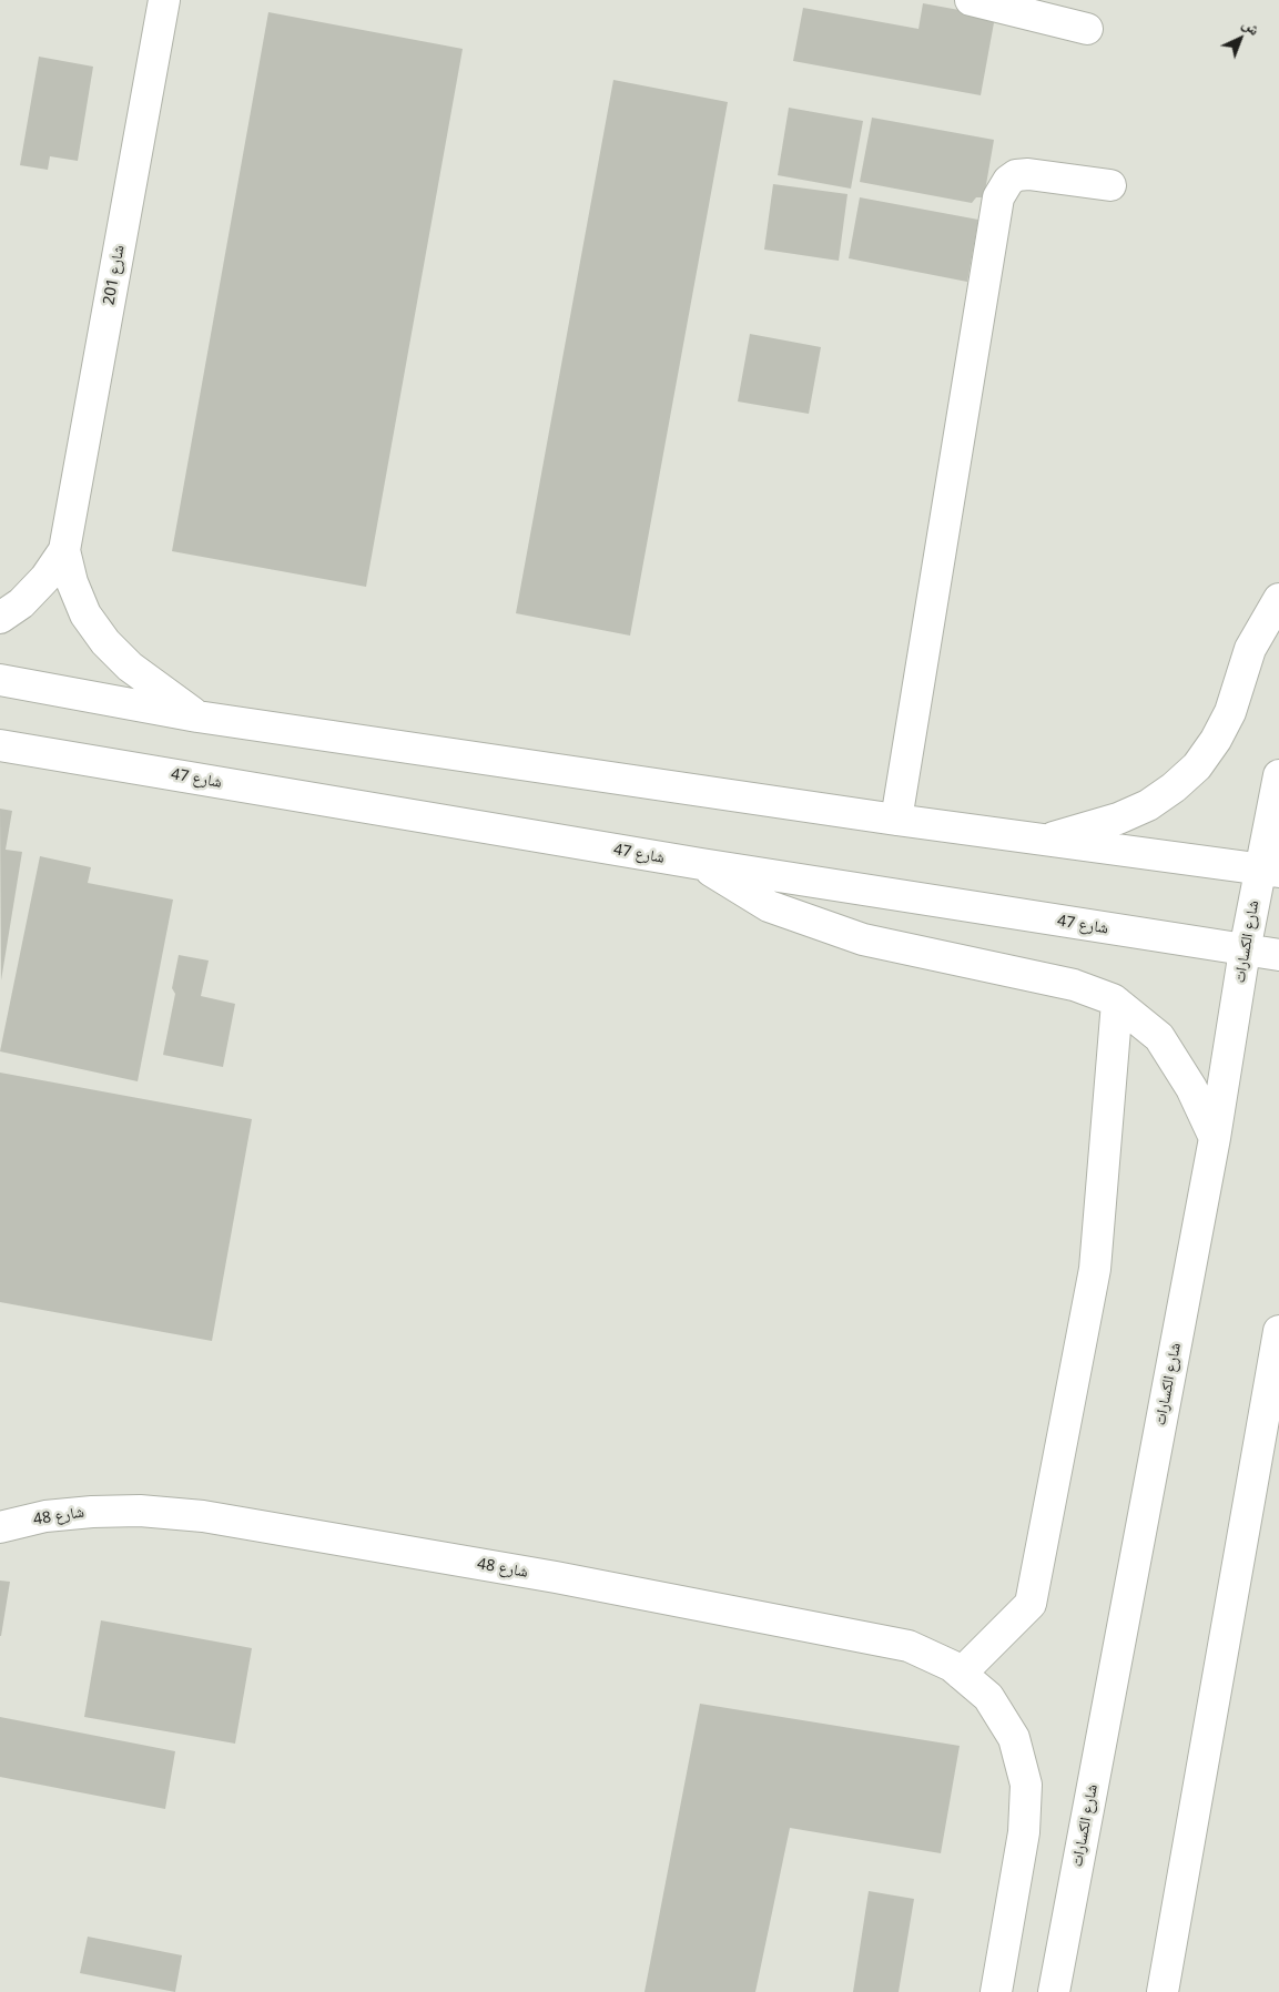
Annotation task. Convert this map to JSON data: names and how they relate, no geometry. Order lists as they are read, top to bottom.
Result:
{
  "streets": {
    "street": [
      "شارع 201",
      "شارع 47",
      "شارع الكسارات",
      "شارع 48"
    ]
  },
  "crossings": [
    ["شارع 47", "شارع الكسارات"]
  ],
  "north": "top right"
}
